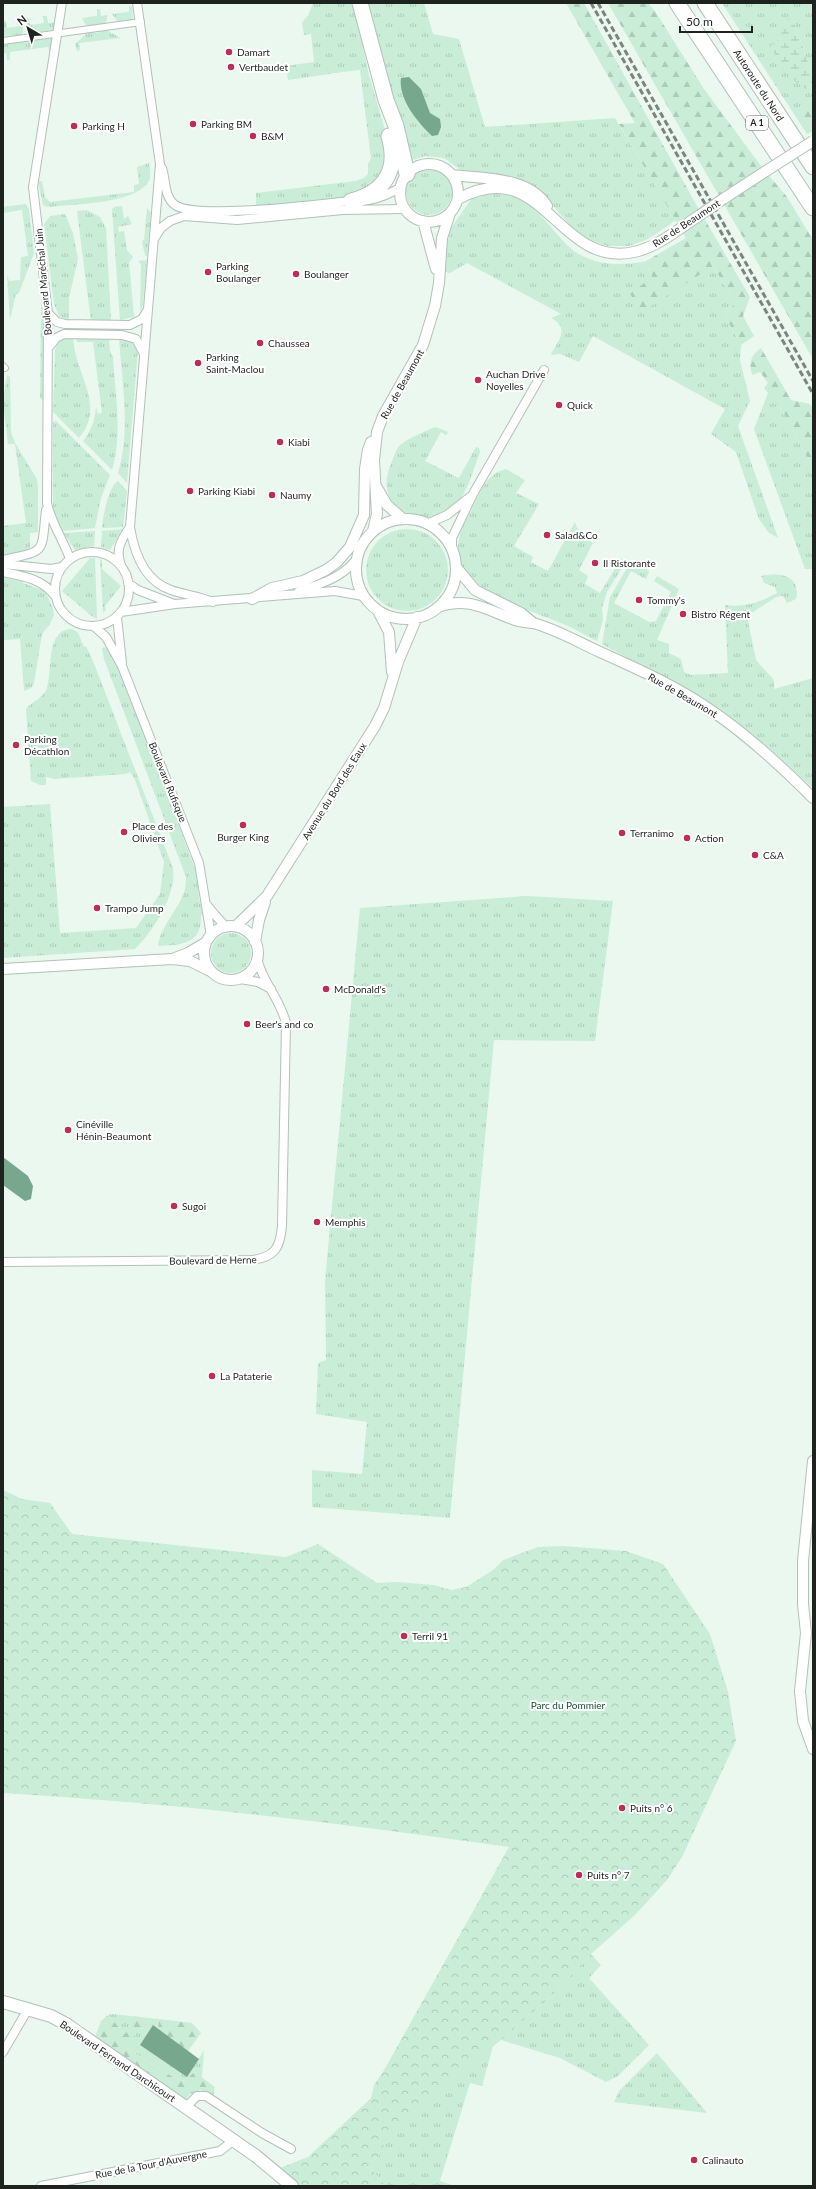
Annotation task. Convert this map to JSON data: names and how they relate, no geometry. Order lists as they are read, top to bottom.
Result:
{
  "streets": {
    "highway": ["Autoroute du Nord", "A 1"],
    "main road": ["Boulevard Fernand Darchicourt"],
    "street": [
      "Rue de Beaumont",
      "Boulevard Maréchal Juin",
      "Boulevard Rufisque",
      "Avenue du Bord des Eaux",
      "Boulevard de Herne",
      "Rue de la Tour d'Auvergne"
    ]
  },
  "crossings": [
    ["Rue de Beaumont", "Avenue du Bord des Eaux"],
    ["Boulevard Maréchal Juin", "Boulevard Rufisque"],
    ["Boulevard Rufisque", "Avenue du Bord des Eaux"],
    ["Boulevard Rufisque", "Boulevard de Herne"],
    ["Avenue du Bord des Eaux", "Boulevard de Herne"],
    ["Boulevard Fernand Darchicourt", "Rue de la Tour d'Auvergne"]
  ],
  "parks": ["Parc du Pommier"],
  "places": [
    "Damart",
    "Vertbaudet",
    "Parking BM",
    "Parking H",
    "B&M",
    "Parking Boulanger",
    "Boulanger",
    "Chaussea",
    "Parking Saint-Maclou",
    "Auchan Drive Noyelles",
    "Quick",
    "Kiabi",
    "Parking Kiabi",
    "Naumy",
    "Salad&Co",
    "Il Ristorante",
    "Tommy's",
    "Bistro Régent",
    "Parking Décathlon",
    "Burger King",
    "Place des Oliviers",
    "Terranimo",
    "Action",
    "C&A",
    "Trampo Jump",
    "McDonald's",
    "Beer's and co",
    "Cinéville Hénin-Beaumont",
    "Sugoi",
    "Memphis",
    "La Pataterie",
    "Terril 91",
    "Puits n° 6",
    "Puits n° 7",
    "Calinauto"
  ],
  "scale_bar": "50 m",
  "north": "top left"
}
